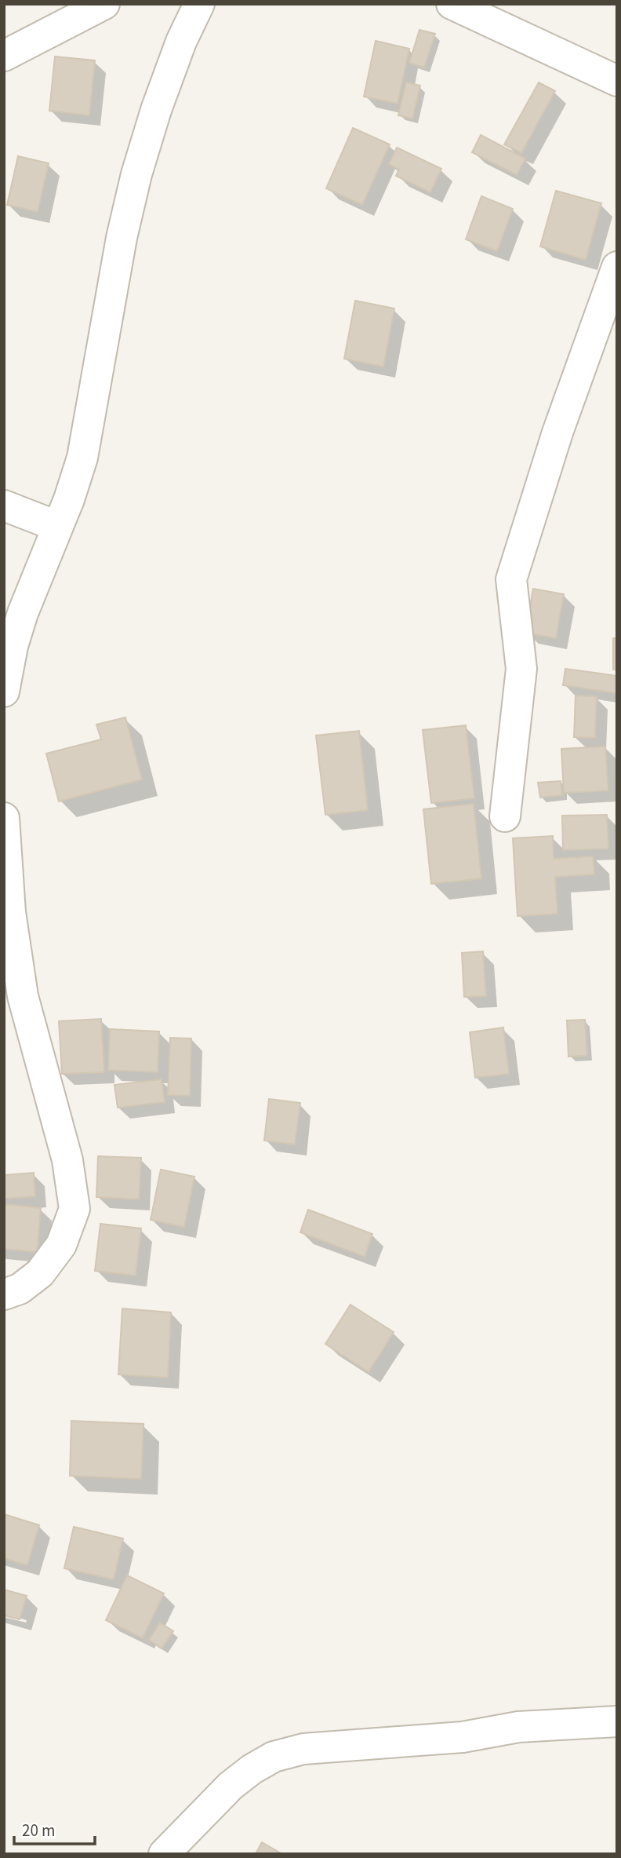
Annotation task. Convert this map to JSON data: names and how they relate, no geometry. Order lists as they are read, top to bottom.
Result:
{
  "scale_bar": "20 m"
}
